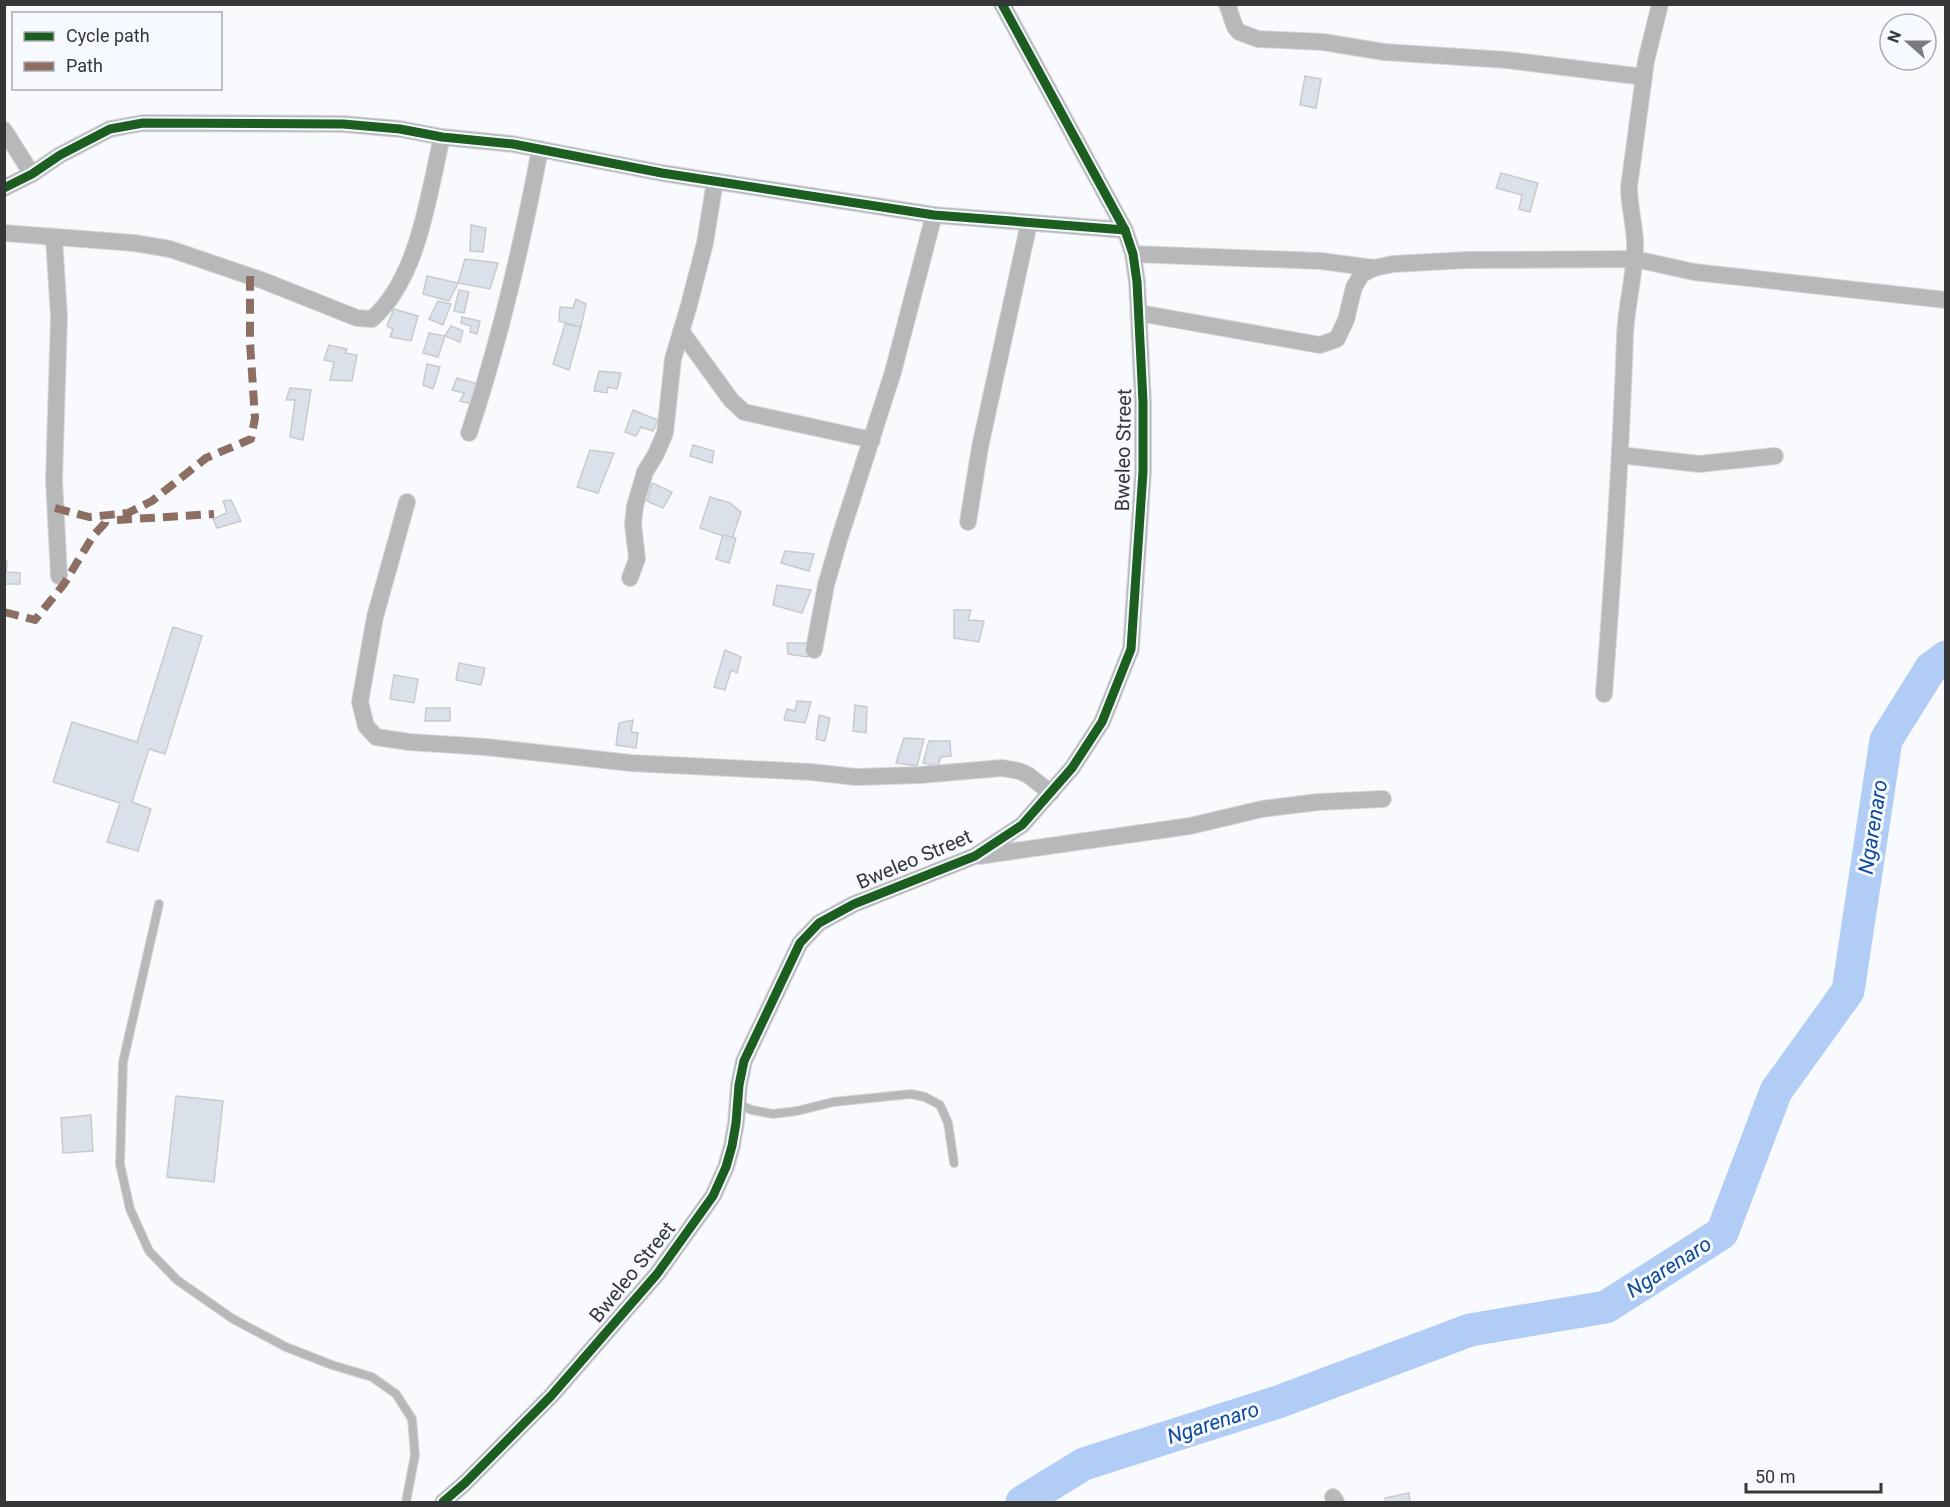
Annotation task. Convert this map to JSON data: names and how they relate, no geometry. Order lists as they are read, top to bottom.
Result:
{
  "streets": {
    "street": ["Bweleo Street"]
  },
  "water": ["Ngarenaro"],
  "legend": ["Cycle path", "Path"],
  "scale_bar": "50 m",
  "north": "left"
}
